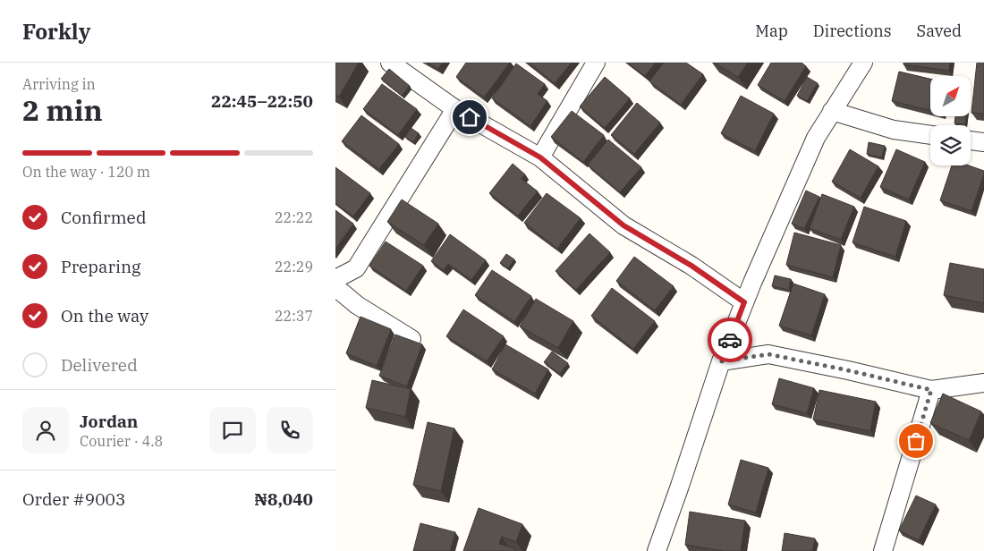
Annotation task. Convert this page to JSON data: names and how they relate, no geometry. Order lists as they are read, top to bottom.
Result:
{
  "north": "top right",
  "page": {
    "header": "Forkly",
    "nav": ["Map", "Directions", "Saved"],
    "heading": ["2 min", "Arriving in", "22:45–22:50"],
    "panel": [
      "Jordan",
      "Courier · 4.8",
      "Order #9003",
      "₦8,040"
    ],
    "bar": "On the way · 120 m",
    "list": [
      ["Confirmed", "22:22"],
      ["Preparing", "22:29"],
      ["On the way", "22:37"],
      "Delivered"
    ]
  }
}
